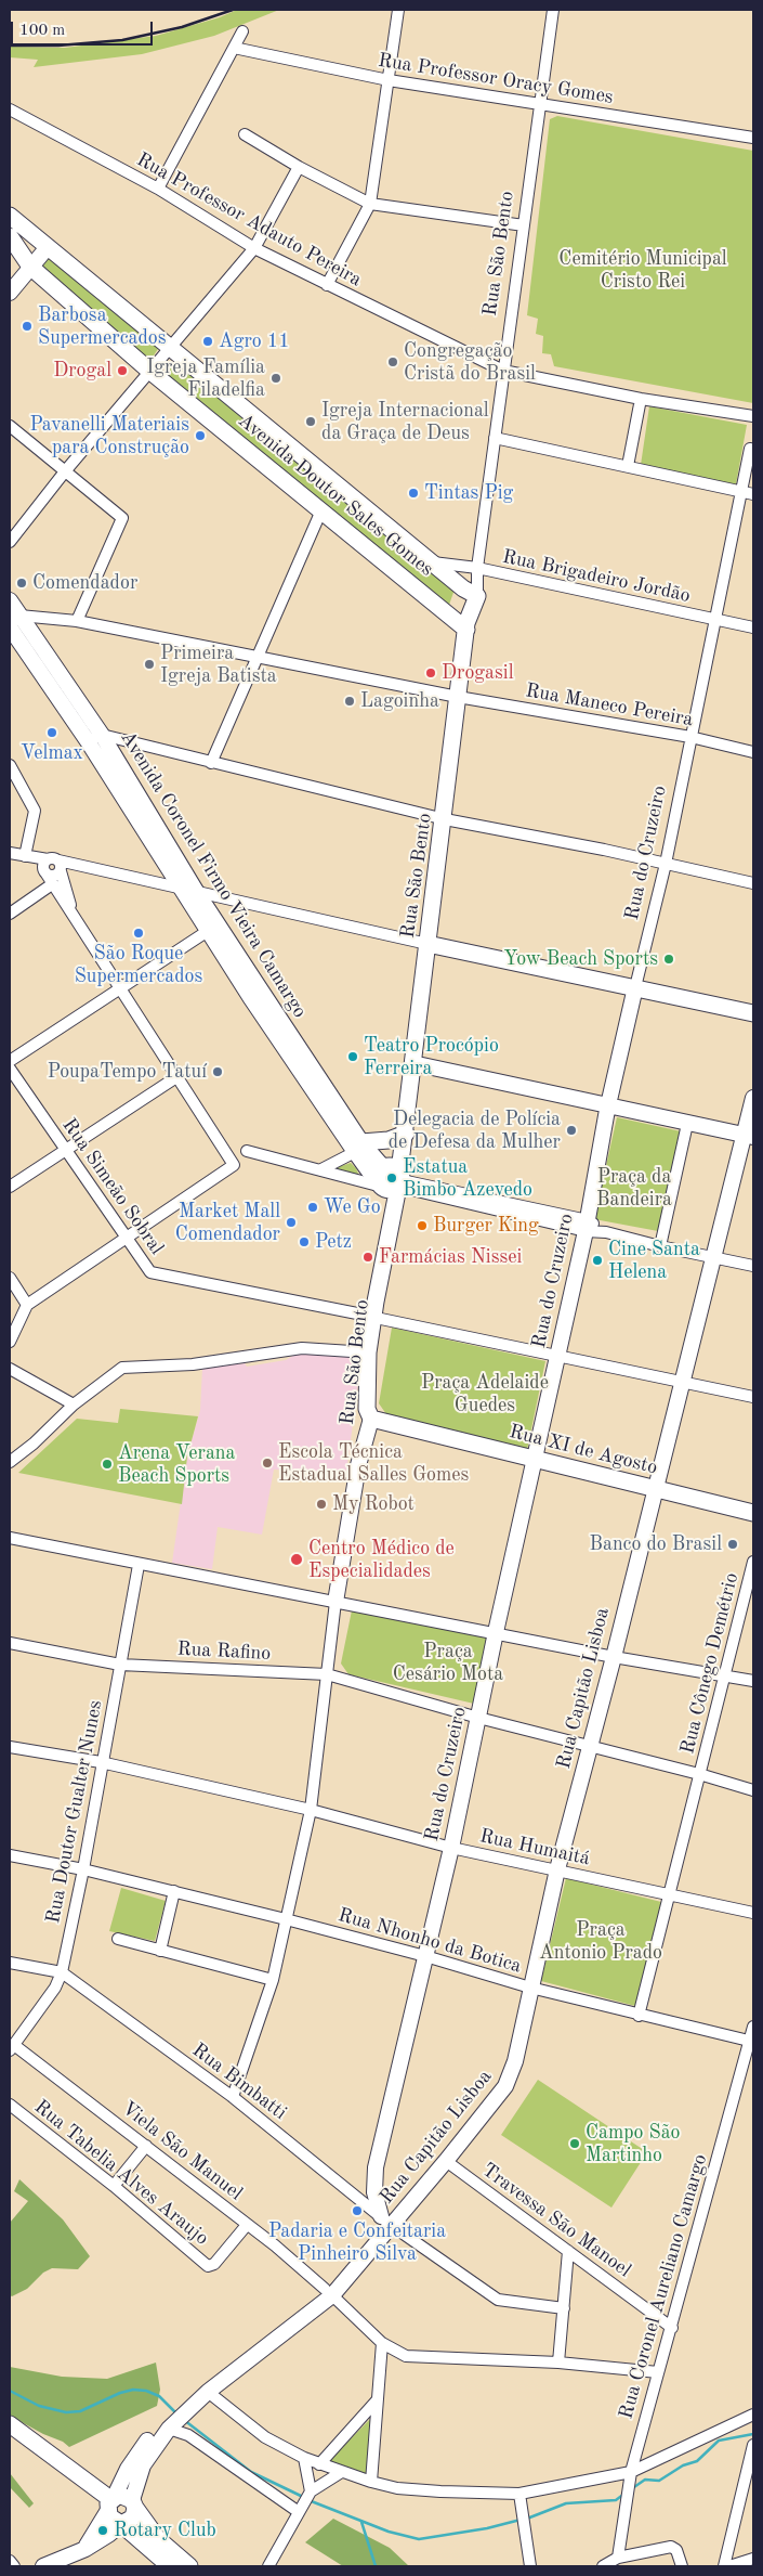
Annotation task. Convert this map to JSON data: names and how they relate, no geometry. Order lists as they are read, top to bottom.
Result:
{
  "streets": {
    "main road": ["Rua São Bento", "Avenida Doutor Sales Gomes", "Rua XI de Agosto"],
    "street": [
      "Rua Professor Oracy Gomes",
      "Rua Professor Adauto Pereira",
      "Rua Brigadeiro Jordão",
      "Rua Maneco Pereira",
      "Rua do Cruzeiro",
      "Avenida Coronel Firmo Vieira Camargo",
      "Rua Simeão Sobral",
      "Rua Rafino",
      "Rua Cônego Demétrio",
      "Rua Capitão Lisboa",
      "Rua Doutor Gualter Nunes",
      "Rua Humaitá",
      "Rua Nhonho da Botica",
      "Rua Bimbatti",
      "Viela São Manuel",
      "Rua Tabelia Alves Araujo",
      "Travessa São Manoel",
      "Rua Coronel Aureliano Camargo"
    ]
  },
  "crossings": [
    ["Rua Professor Oracy Gomes", "Rua São Bento"],
    ["Rua Professor Adauto Pereira", "Rua São Bento"],
    ["Rua São Bento", "Avenida Doutor Sales Gomes"],
    ["Rua São Bento", "Rua Brigadeiro Jordão"],
    ["Rua São Bento", "Rua Maneco Pereira"],
    ["Rua São Bento", "Avenida Coronel Firmo Vieira Camargo"],
    ["Rua São Bento", "Rua Simeão Sobral"],
    ["Rua São Bento", "Rua XI de Agosto"],
    ["Avenida Doutor Sales Gomes", "Rua Brigadeiro Jordão"],
    ["Rua Brigadeiro Jordão", "Rua do Cruzeiro"],
    ["Rua Maneco Pereira", "Rua do Cruzeiro"],
    ["Rua Maneco Pereira", "Avenida Coronel Firmo Vieira Camargo"],
    ["Rua do Cruzeiro", "Rua XI de Agosto"],
    ["Rua do Cruzeiro", "Rua Rafino"],
    ["Rua do Cruzeiro", "Rua Capitão Lisboa"],
    ["Rua do Cruzeiro", "Rua Humaitá"],
    ["Rua do Cruzeiro", "Rua Nhonho da Botica"],
    ["Rua do Cruzeiro", "Rua Bimbatti"],
    ["Rua XI de Agosto", "Rua Capitão Lisboa"],
    ["Rua Rafino", "Rua Cônego Demétrio"],
    ["Rua Rafino", "Rua Capitão Lisboa"],
    ["Rua Rafino", "Rua Doutor Gualter Nunes"],
    ["Rua Cônego Demétrio", "Rua Humaitá"],
    ["Rua Cônego Demétrio", "Rua Nhonho da Botica"],
    ["Rua Capitão Lisboa", "Rua Humaitá"],
    ["Rua Capitão Lisboa", "Rua Nhonho da Botica"],
    ["Rua Capitão Lisboa", "Rua Bimbatti"],
    ["Rua Capitão Lisboa", "Viela São Manuel"],
    ["Rua Capitão Lisboa", "Travessa São Manoel"],
    ["Rua Doutor Gualter Nunes", "Rua Humaitá"],
    ["Rua Doutor Gualter Nunes", "Rua Nhonho da Botica"],
    ["Rua Doutor Gualter Nunes", "Rua Bimbatti"],
    ["Rua Doutor Gualter Nunes", "Viela São Manuel"],
    ["Rua Nhonho da Botica", "Rua Coronel Aureliano Camargo"],
    ["Viela São Manuel", "Rua Tabelia Alves Araujo"],
    ["Viela São Manuel", "Rua Coronel Aureliano Camargo"],
    ["Travessa São Manoel", "Rua Coronel Aureliano Camargo"]
  ],
  "parks": [
    "Cemitério Municipal Cristo Rei",
    "Praça da Bandeira",
    "Praça Adelaide Guedes",
    "Praça Cesário Mota",
    "Praça Antonio Prado"
  ],
  "places": [
    "Barbosa Supermercados",
    "Agro 11",
    "Congregação Cristã do Brasil",
    "Drogal",
    "Igreja Família Filadelfia",
    "Igreja Internacional da Graça de Deus",
    "Pavanelli Materiais para Construção",
    "Tintas Pig",
    "Comendador",
    "Primeira Igreja Batista",
    "Drogasil",
    "Lagoinha",
    "Velmax",
    "São Roque Supermercados",
    "Yow Beach Sports",
    "Teatro Procópio Ferreira",
    "PoupaTempo Tatuí",
    "Delegacia de Polícia de Defesa da Mulher",
    "Estatua Bimbo Azevedo",
    "We Go",
    "Market Mall Comendador",
    "Burger King",
    "Petz",
    "Farmácias Nissei",
    "Cine Santa Helena",
    "Escola Técnica Estadual Salles Gomes",
    "Arena Verana Beach Sports",
    "My Robot",
    "Banco do Brasil",
    "Centro Médico de Especialidades",
    "Campo São Martinho",
    "Padaria e Confeitaria Pinheiro Silva",
    "Rotary Club"
  ],
  "scale_bar": "100 m"
}
